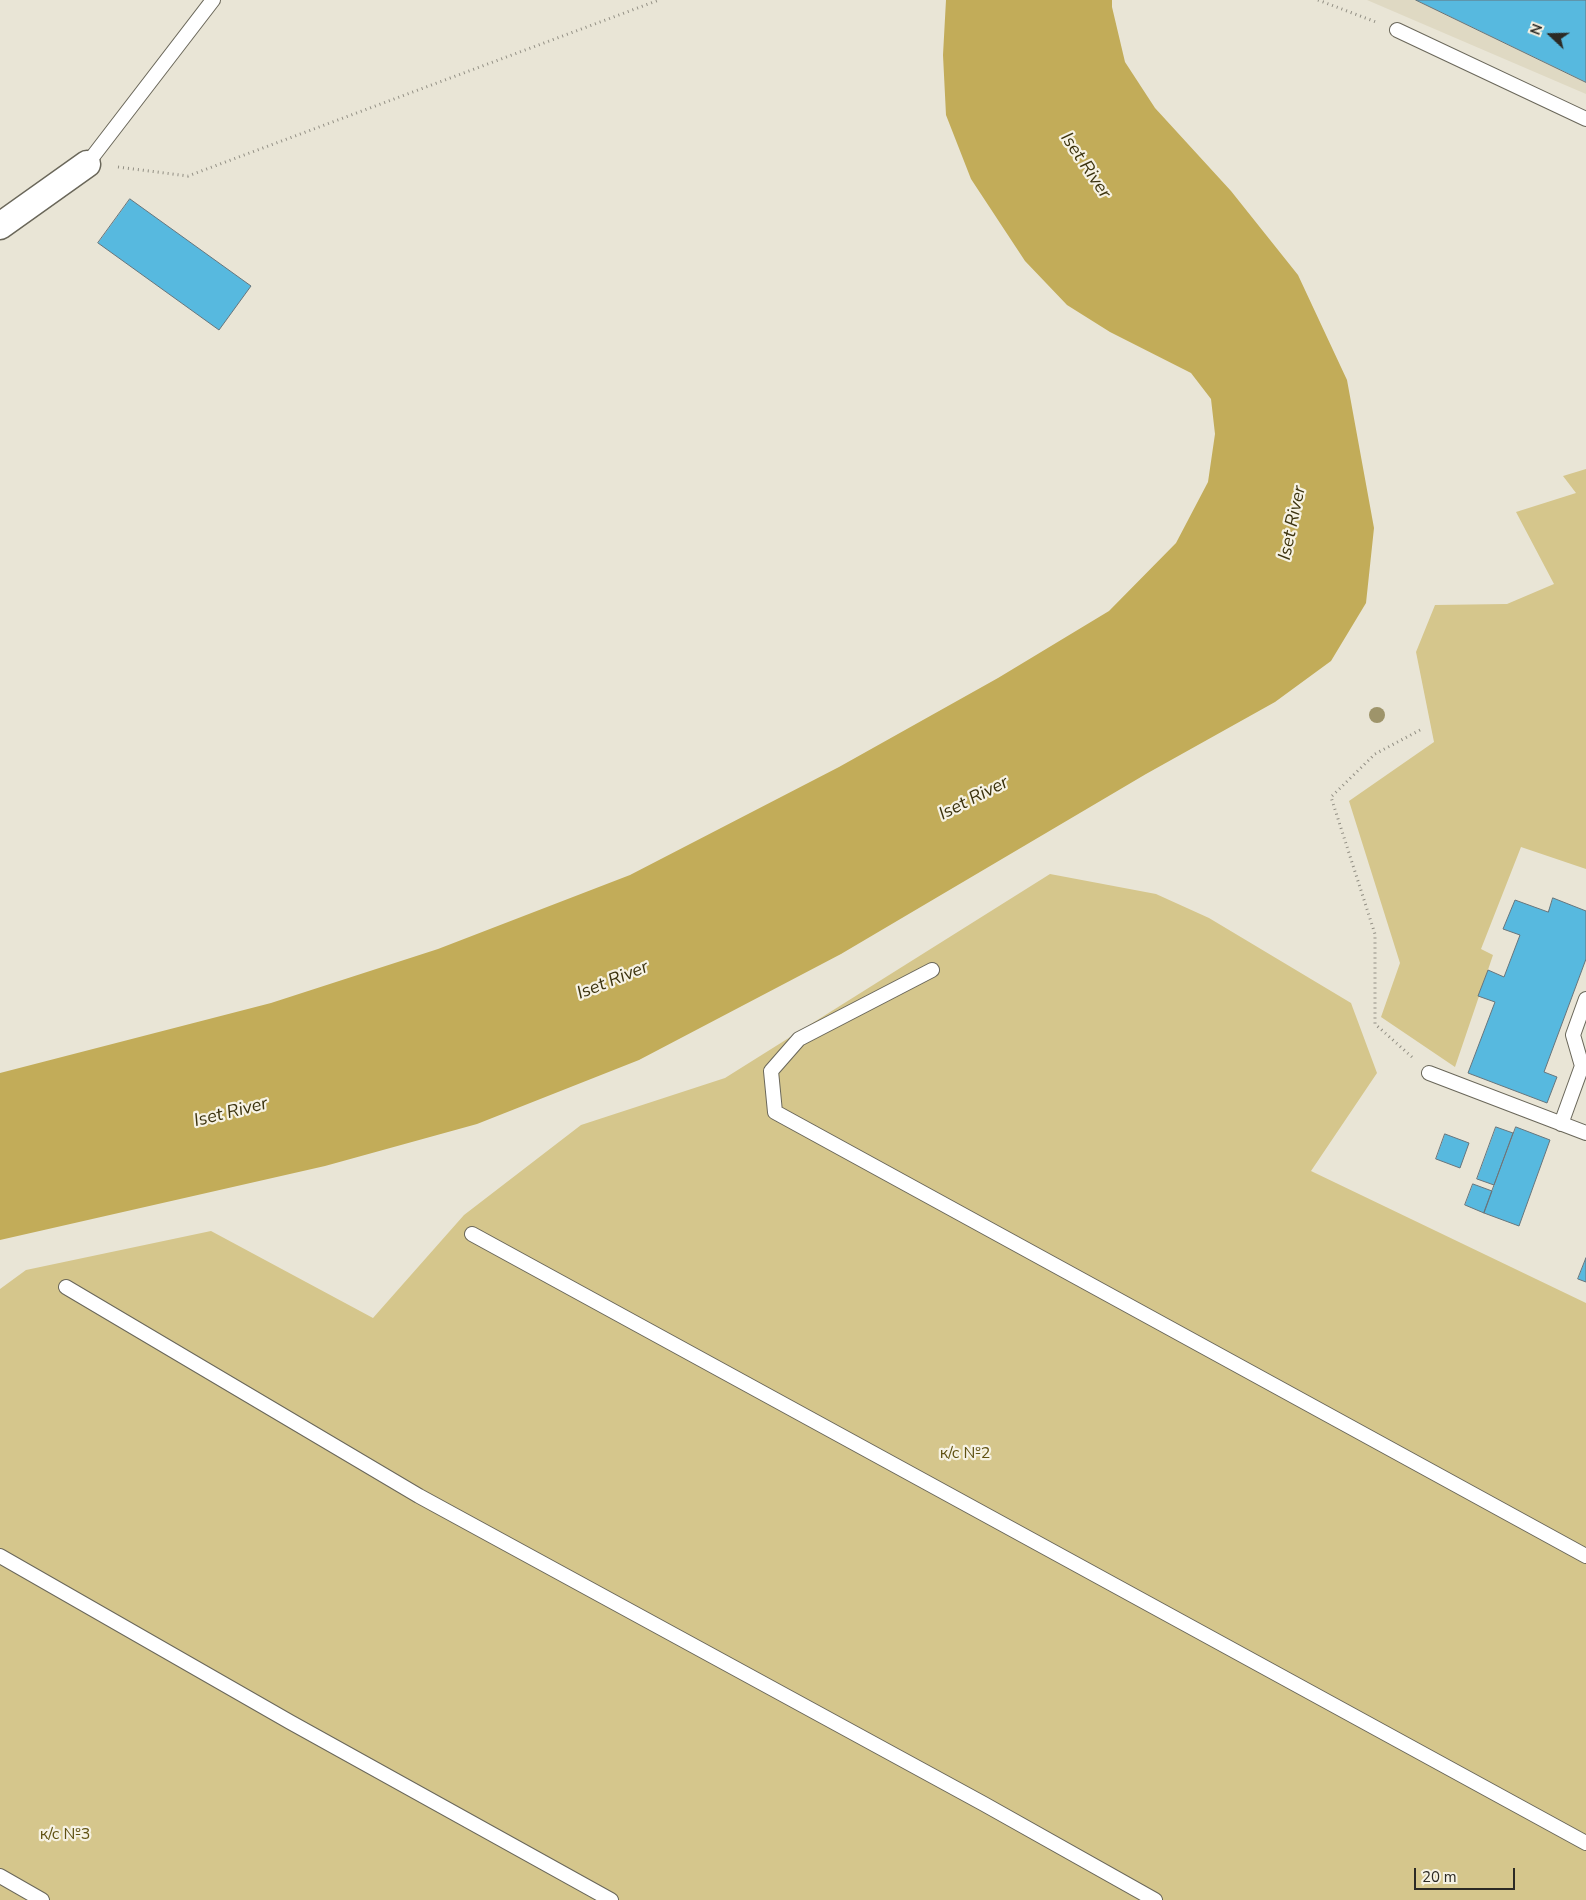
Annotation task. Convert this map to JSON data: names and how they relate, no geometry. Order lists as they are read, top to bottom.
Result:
{
  "water": ["Iset River"],
  "parks": ["к/с №2", "к/с №3"],
  "scale_bar": "20 m",
  "north": "left"
}
